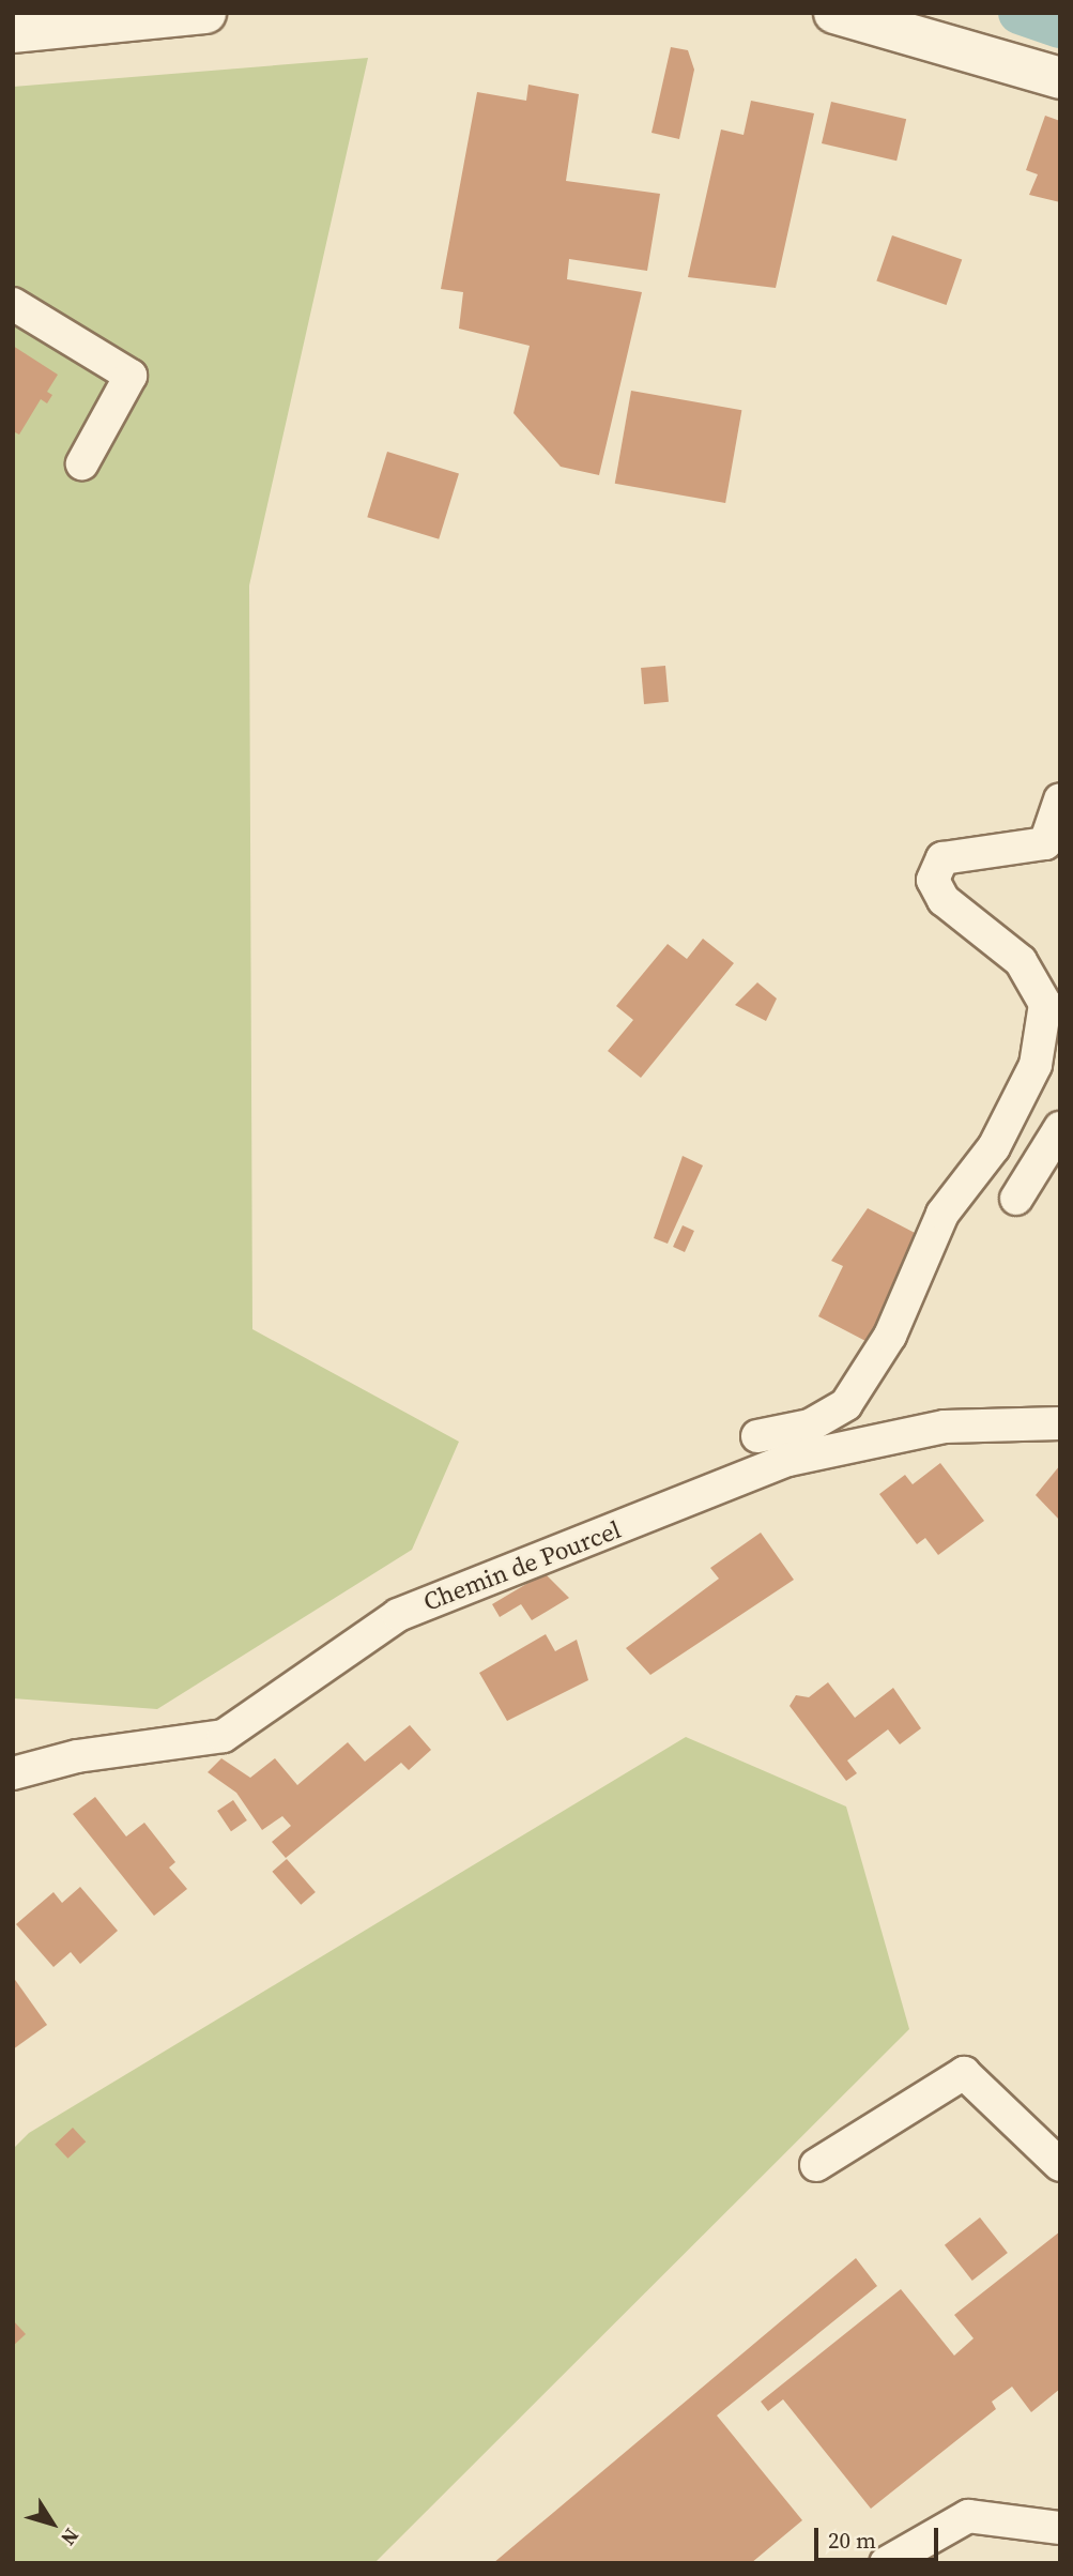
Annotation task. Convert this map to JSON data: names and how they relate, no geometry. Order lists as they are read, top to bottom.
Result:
{
  "streets": {
    "street": ["Chemin de Pourcel"]
  },
  "scale_bar": "20 m",
  "north": "bottom right"
}
